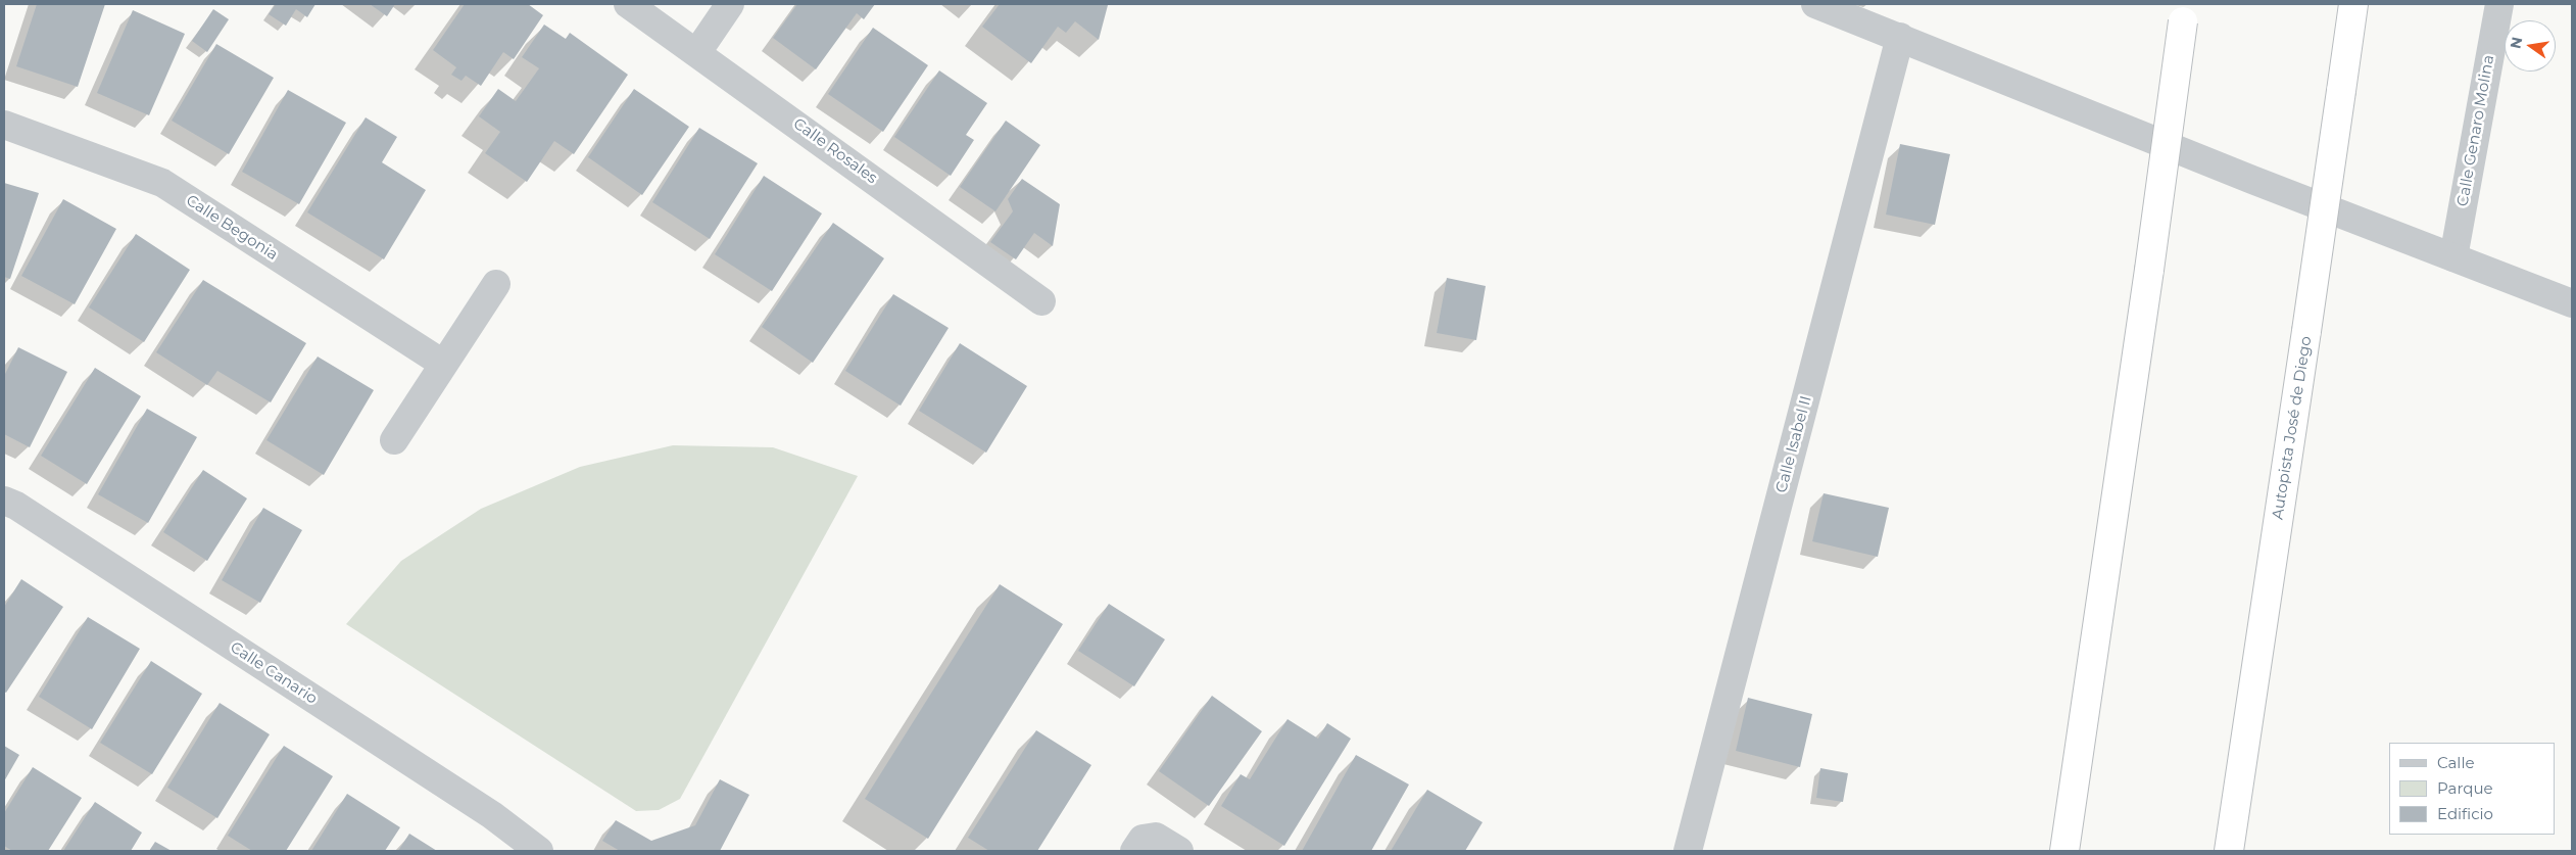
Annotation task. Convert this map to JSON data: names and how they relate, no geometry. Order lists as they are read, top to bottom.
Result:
{
  "streets": {
    "highway": ["Autopista José de Diego"],
    "street": [
      "Calle Genaro Molina",
      "Calle Rosales",
      "Calle Begonia",
      "Calle Isabel II",
      "Calle Canario"
    ]
  },
  "legend": ["Calle", "Parque", "Edificio"],
  "north": "left"
}
